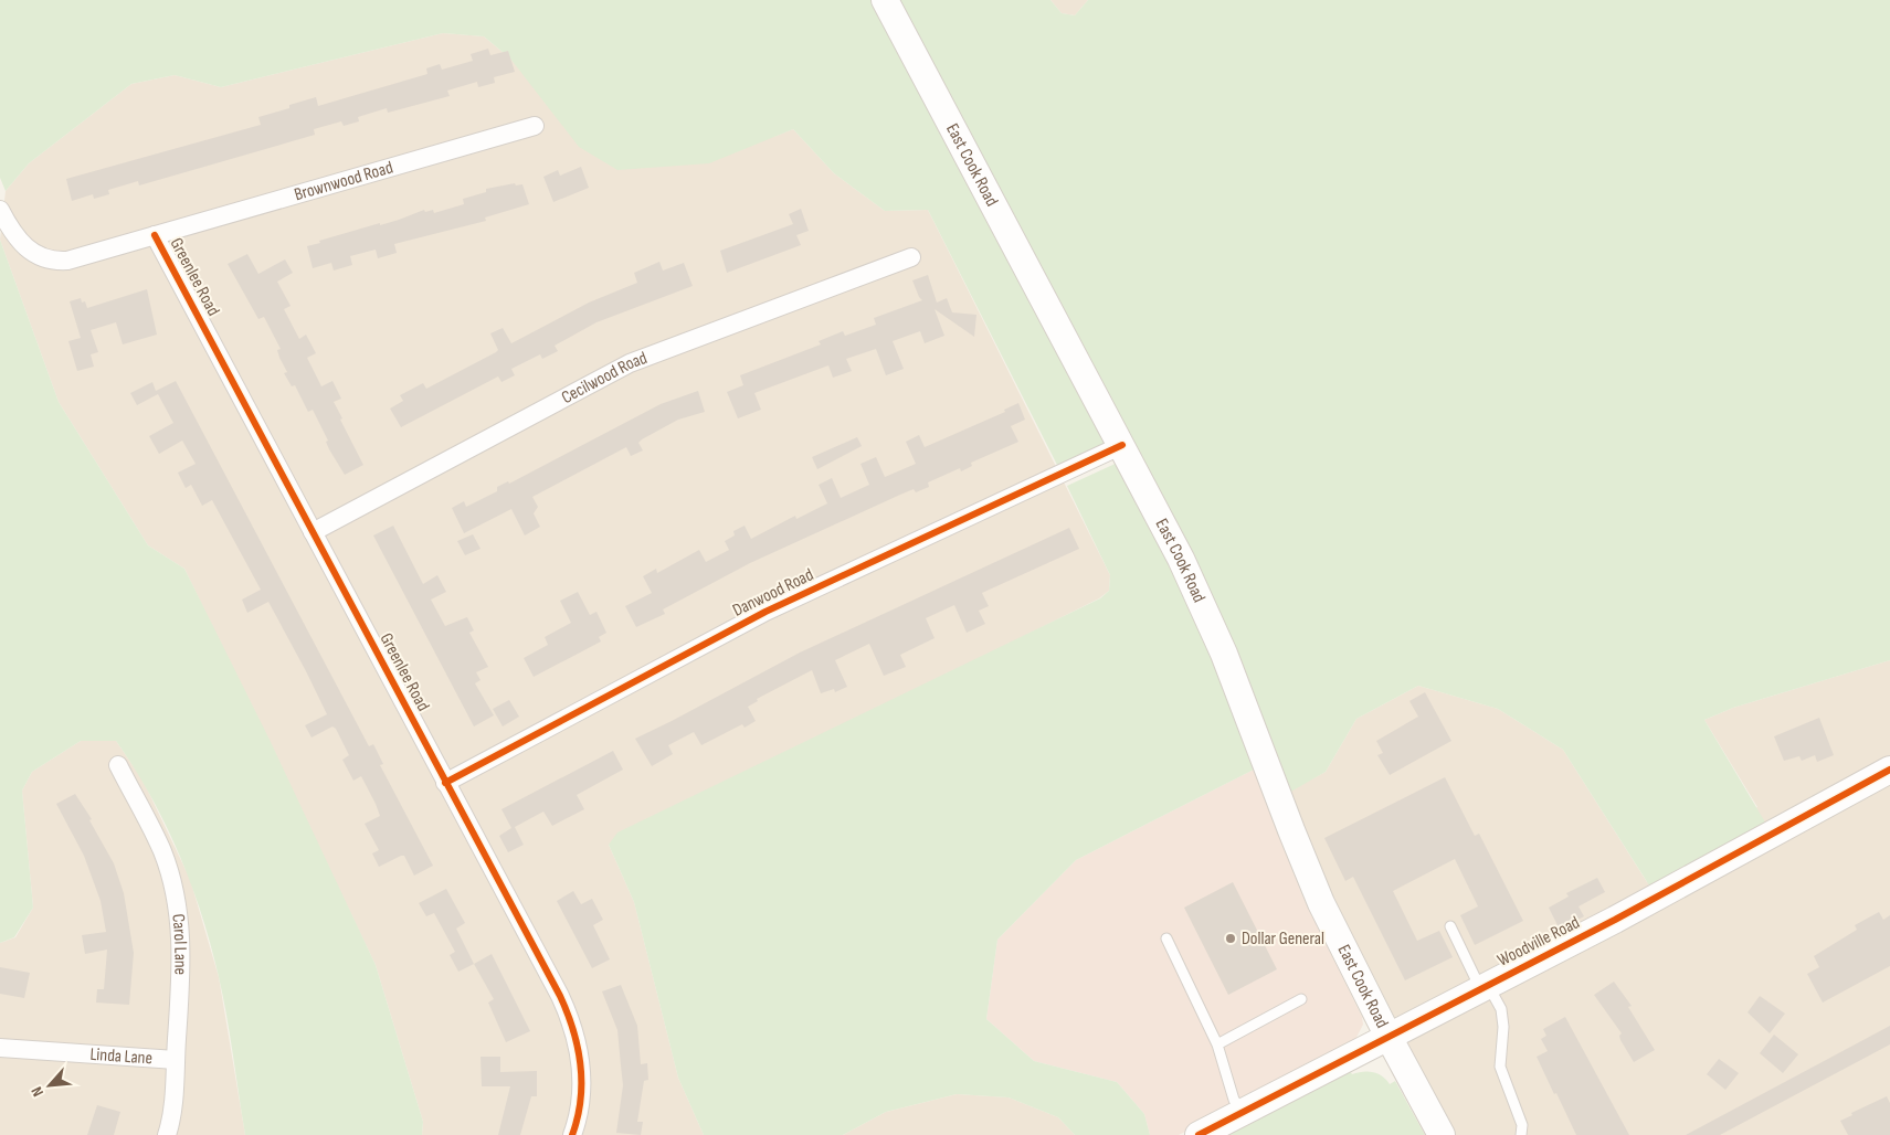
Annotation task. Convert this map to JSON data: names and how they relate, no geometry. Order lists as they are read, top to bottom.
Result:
{
  "streets": {
    "main road": ["East Cook Road", "Woodville Road"],
    "street": [
      "Brownwood Road",
      "Greenlee Road",
      "Cecilwood Road",
      "Danwood Road",
      "Carol Lane",
      "Linda Lane"
    ]
  },
  "crossings": [
    ["East Cook Road", "Danwood Road"],
    ["East Cook Road", "Woodville Road"],
    ["Brownwood Road", "Greenlee Road"],
    ["Greenlee Road", "Cecilwood Road"],
    ["Greenlee Road", "Danwood Road"],
    ["Carol Lane", "Linda Lane"]
  ],
  "places": ["Dollar General"],
  "north": "bottom left"
}
